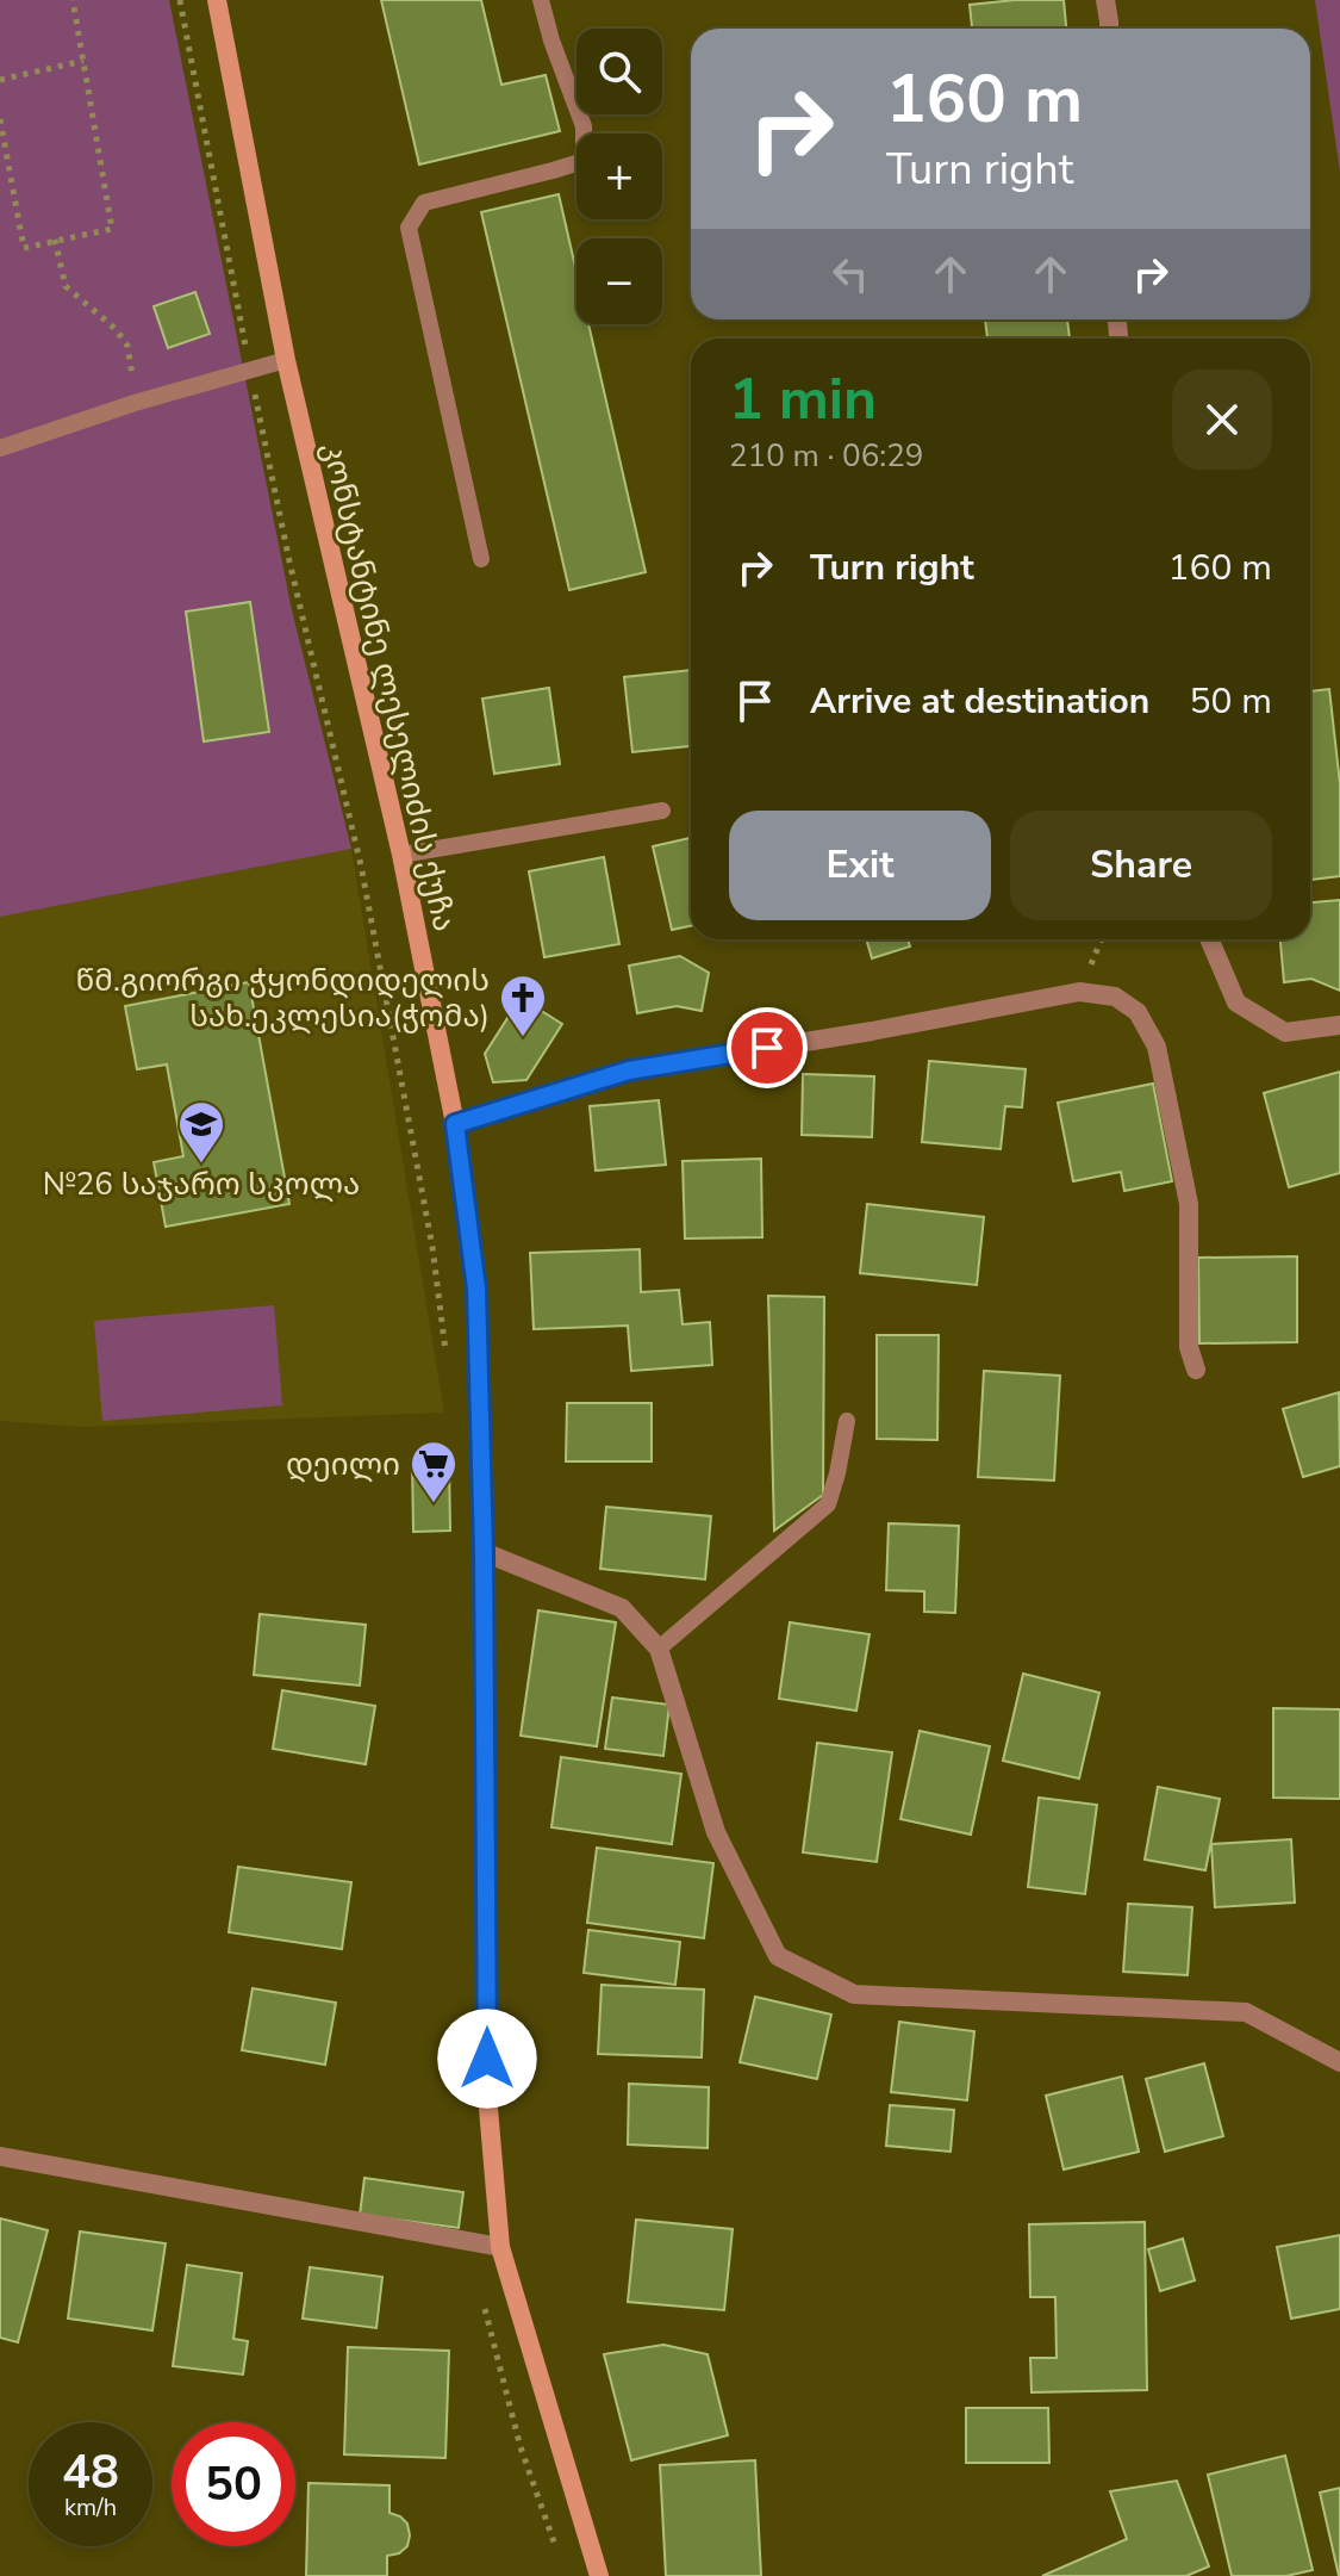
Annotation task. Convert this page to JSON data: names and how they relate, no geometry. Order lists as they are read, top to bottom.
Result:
{
  "streets": {
    "main road": ["კონსტანტინე ლესელიძის ქუჩა"]
  },
  "places": {
    "church": ["წმ.გიორგი ჭყონდიდელის სახ.ეკლესია(ჭომა)"],
    "school or university": ["№26 საჯარო სკოლა"],
    "supermarket": ["დეილი"]
  },
  "page": {
    "map_buttons": ["+", "−"],
    "turn": ["160 m", "Turn right"],
    "heading": ["1 min", "210 m · 06:29"],
    "list": [
      {
        "name": "Turn right",
        "value": "160 m"
      },
      {
        "name": "Arrive at destination",
        "value": "50 m"
      }
    ],
    "buttons": ["Exit", "Share"],
    "speed": "48 km/h",
    "limit": "50"
  }
}
